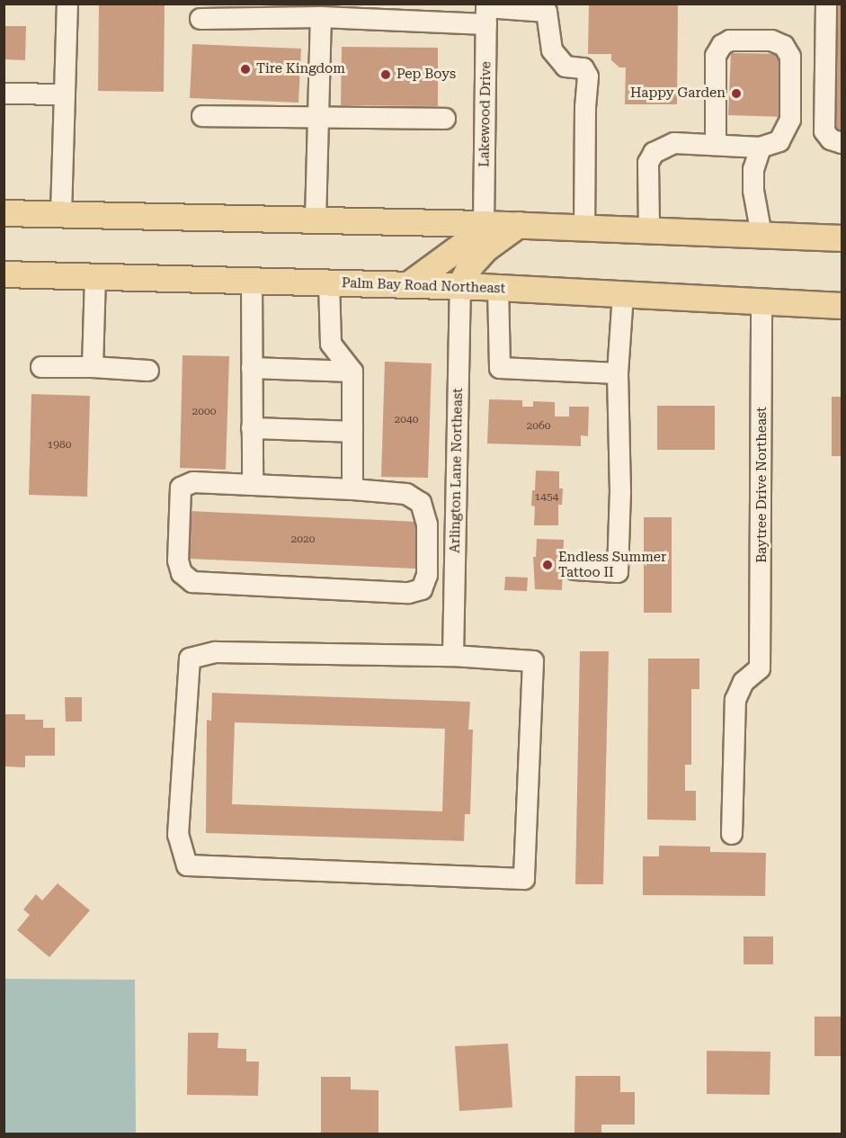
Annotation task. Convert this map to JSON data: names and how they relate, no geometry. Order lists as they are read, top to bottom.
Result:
{
  "streets": {
    "main road": ["Palm Bay Road Northeast"],
    "street": ["Lakewood Drive", "Arlington Lane Northeast", "Baytree Drive Northeast"]
  },
  "crossings": [
    ["Palm Bay Road Northeast", "Arlington Lane Northeast"],
    ["Palm Bay Road Northeast", "Baytree Drive Northeast"]
  ],
  "places": [
    "Tire Kingdom",
    "Pep Boys",
    "Happy Garden",
    "Endless Summer Tattoo II"
  ],
  "house_numbers": [
    "2000",
    "2040",
    "2060",
    "1980",
    "1454",
    "2020"
  ]
}
